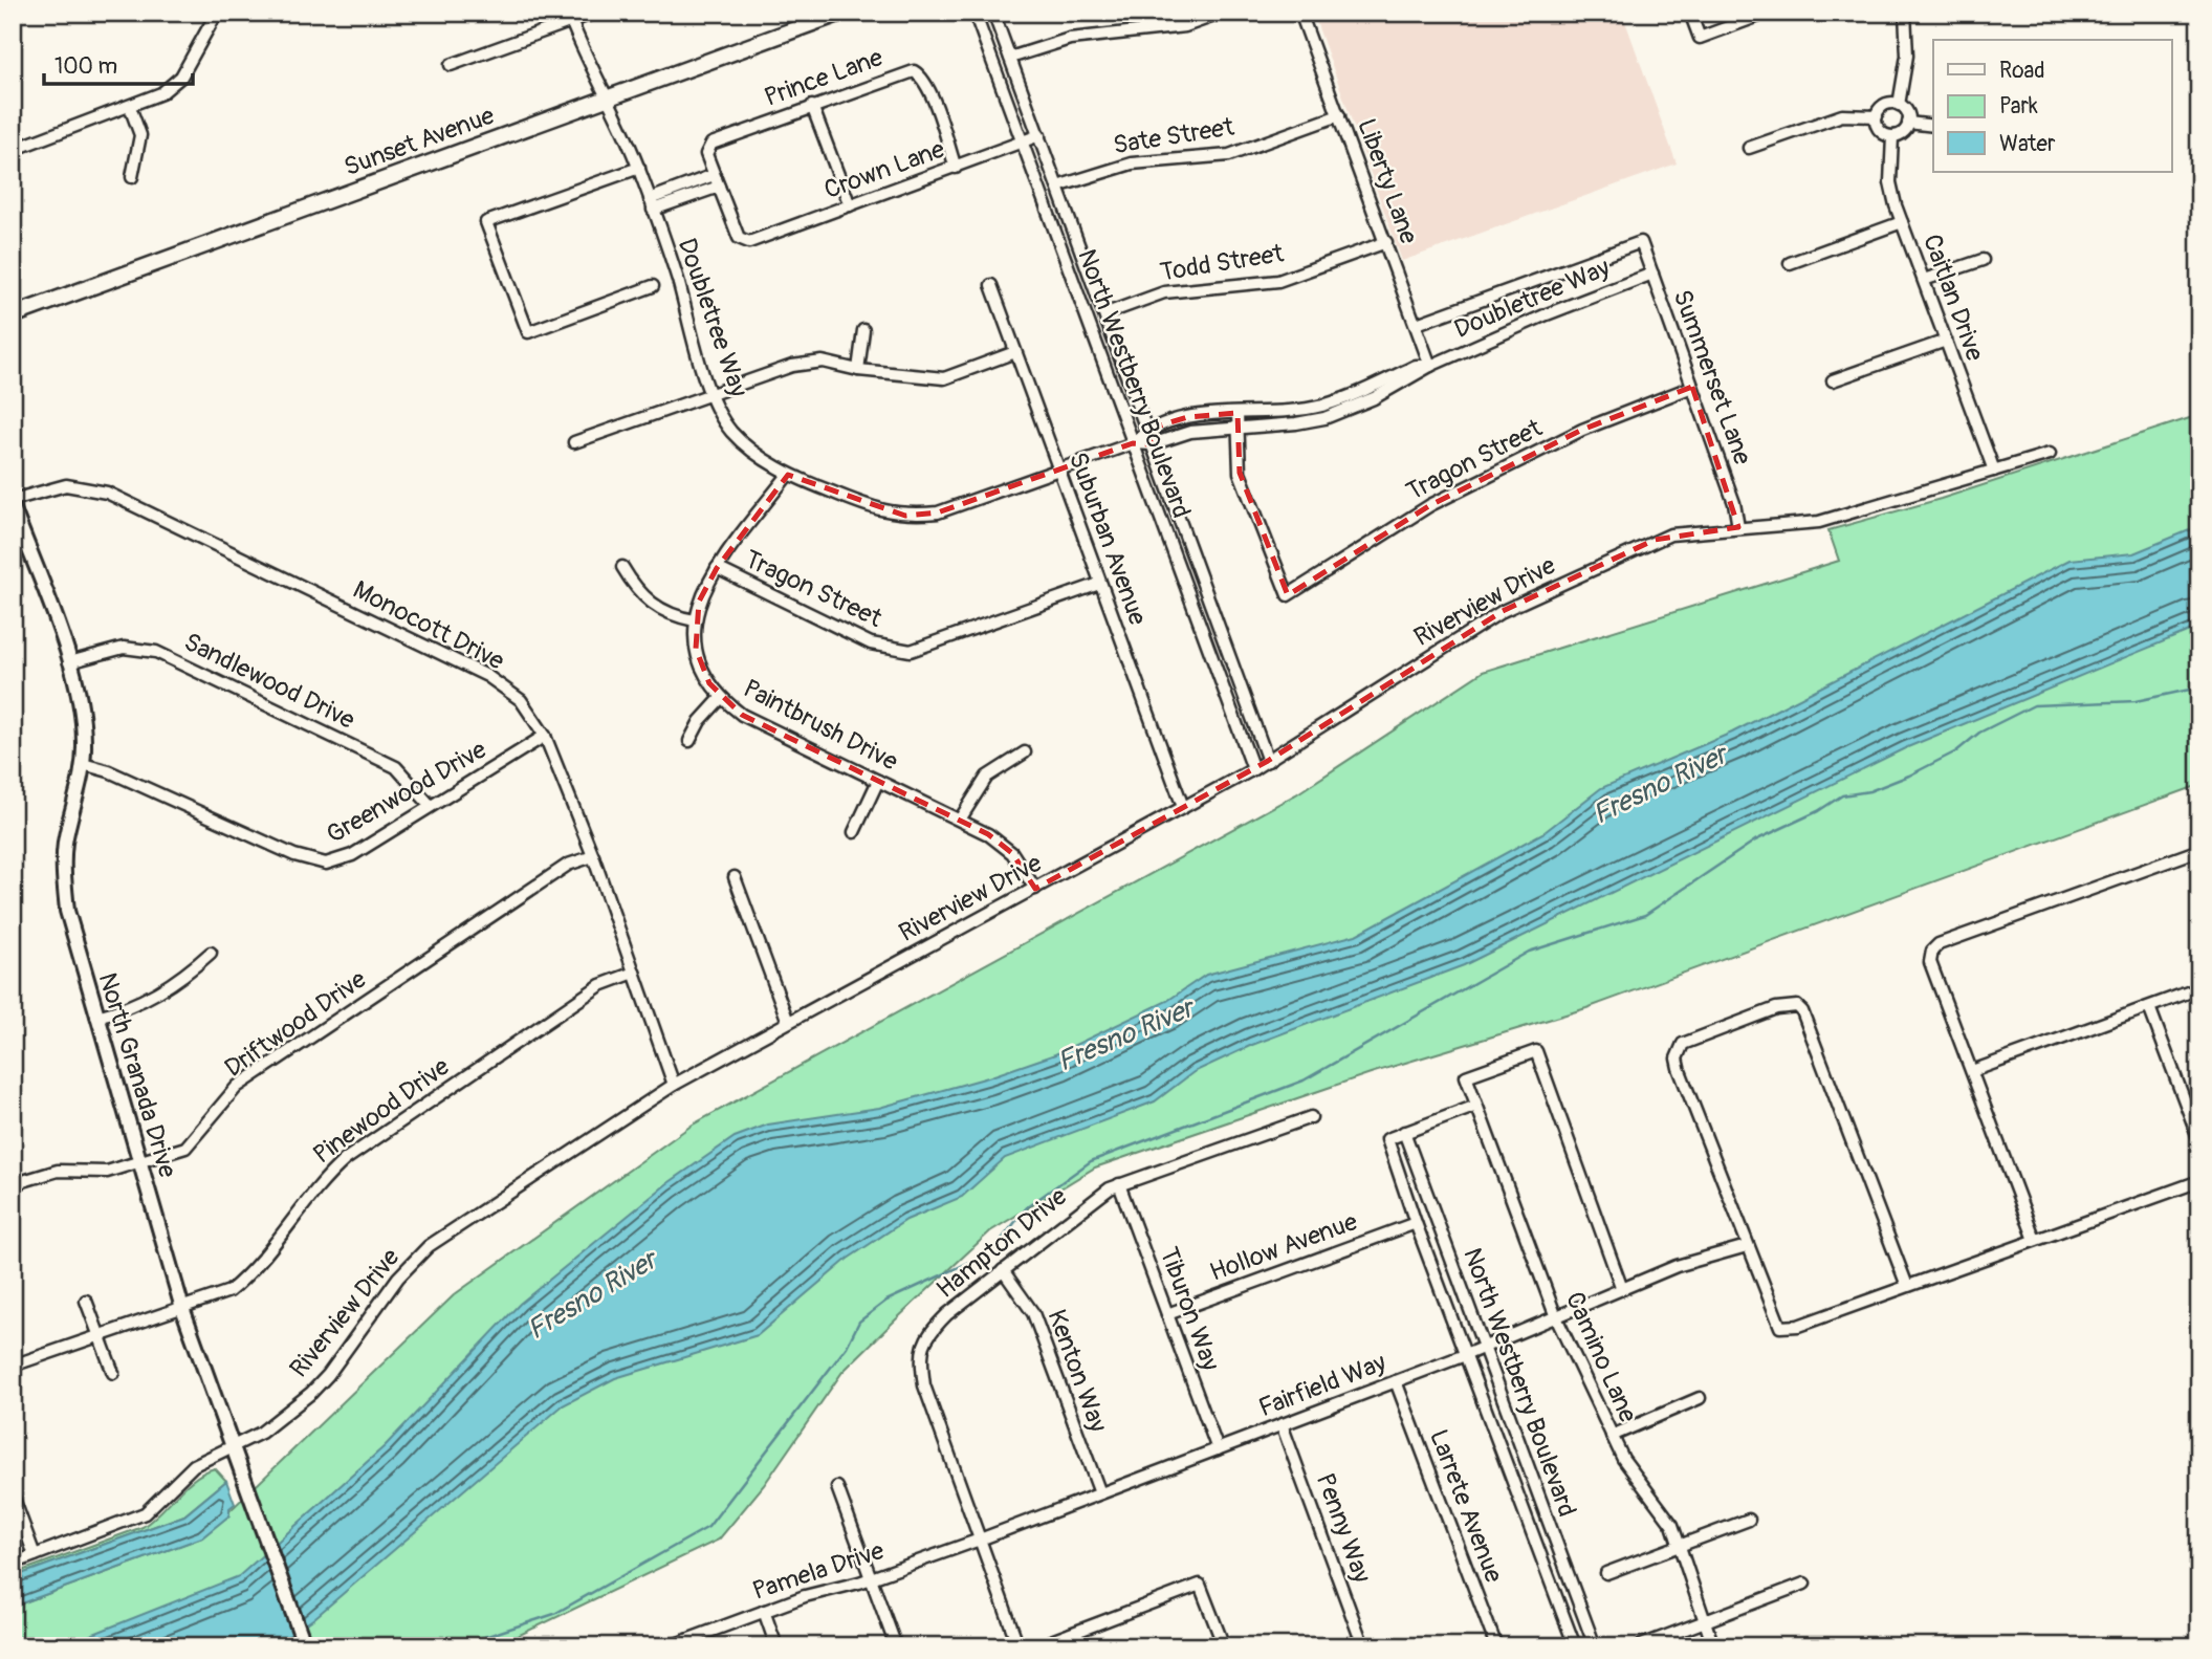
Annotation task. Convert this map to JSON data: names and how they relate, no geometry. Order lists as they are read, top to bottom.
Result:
{
  "streets": {
    "main road": ["Sunset Avenue"],
    "street": [
      "Prince Lane",
      "Sate Street",
      "Crown Lane",
      "Liberty Lane",
      "Todd Street",
      "Caitlan Drive",
      "Doubletree Way",
      "Summerset Lane",
      "North Westberry Boulevard",
      "Tragon Street",
      "Suburban Avenue",
      "Riverview Drive",
      "Monocott Drive",
      "Sandlewood Drive",
      "Paintbrush Drive",
      "Greenwood Drive",
      "Driftwood Drive",
      "North Granada Drive",
      "Pinewood Drive",
      "Hampton Drive",
      "Hollow Avenue",
      "Tiburon Way",
      "Camino Lane",
      "Kenton Way",
      "Fairfield Way",
      "Larrete Avenue",
      "Penny Way",
      "Pamela Drive"
    ]
  },
  "crossings": [
    ["Prince Lane", "Crown Lane"],
    ["Sate Street", "Liberty Lane"],
    ["Sate Street", "North Westberry Boulevard"],
    ["Sunset Avenue", "Doubletree Way"],
    ["Crown Lane", "North Westberry Boulevard"],
    ["Liberty Lane", "Todd Street"],
    ["Liberty Lane", "Doubletree Way"],
    ["Todd Street", "North Westberry Boulevard"],
    ["Caitlan Drive", "Riverview Drive"],
    ["Doubletree Way", "Summerset Lane"],
    ["Doubletree Way", "North Westberry Boulevard"],
    ["Doubletree Way", "Tragon Street"],
    ["Doubletree Way", "Suburban Avenue"],
    ["Doubletree Way", "Paintbrush Drive"],
    ["Summerset Lane", "Tragon Street"],
    ["Summerset Lane", "Riverview Drive"],
    ["North Westberry Boulevard", "Riverview Drive"],
    ["North Westberry Boulevard", "Hollow Avenue"],
    ["North Westberry Boulevard", "Fairfield Way"],
    ["Tragon Street", "Suburban Avenue"],
    ["Tragon Street", "Paintbrush Drive"],
    ["Suburban Avenue", "Riverview Drive"],
    ["Riverview Drive", "Monocott Drive"],
    ["Riverview Drive", "Paintbrush Drive"],
    ["Riverview Drive", "North Granada Drive"],
    ["Monocott Drive", "Greenwood Drive"],
    ["Monocott Drive", "Driftwood Drive"],
    ["Monocott Drive", "Pinewood Drive"],
    ["Sandlewood Drive", "Greenwood Drive"],
    ["Sandlewood Drive", "North Granada Drive"],
    ["Greenwood Drive", "North Granada Drive"],
    ["Driftwood Drive", "North Granada Drive"],
    ["North Granada Drive", "Pinewood Drive"],
    ["Hampton Drive", "Tiburon Way"],
    ["Hampton Drive", "Kenton Way"],
    ["Hampton Drive", "Fairfield Way"],
    ["Hampton Drive", "Pamela Drive"],
    ["Hollow Avenue", "Tiburon Way"],
    ["Tiburon Way", "Fairfield Way"],
    ["Camino Lane", "Fairfield Way"],
    ["Kenton Way", "Fairfield Way"],
    ["Fairfield Way", "Larrete Avenue"],
    ["Fairfield Way", "Penny Way"],
    ["Fairfield Way", "Pamela Drive"]
  ],
  "water": ["Fresno River"],
  "legend": ["Road", "Park", "Water"],
  "scale_bar": "100 m"
}
